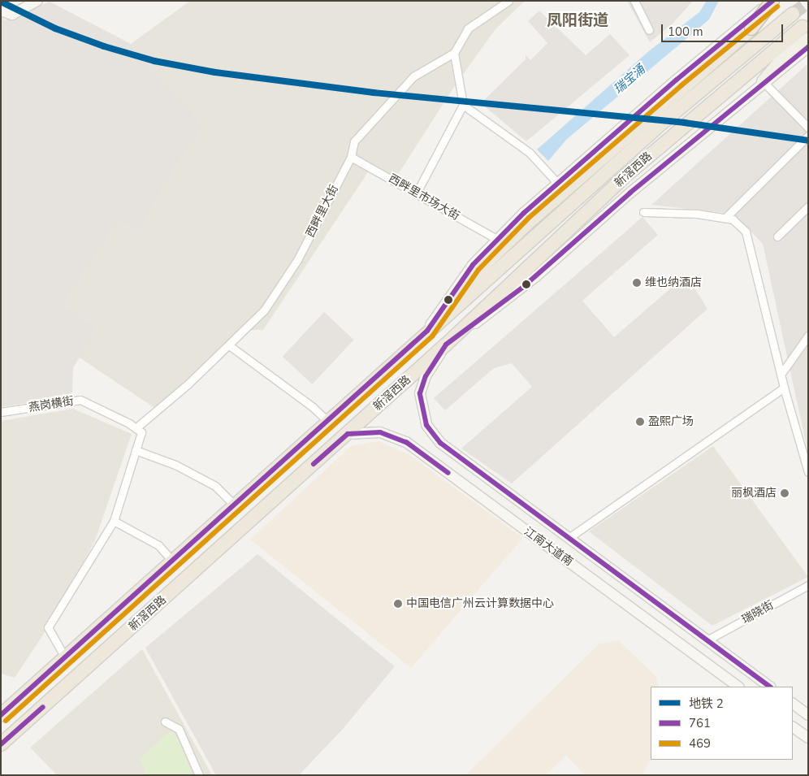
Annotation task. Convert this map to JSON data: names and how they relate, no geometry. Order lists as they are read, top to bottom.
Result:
{
  "streets": {
    "highway": ["新滘西路"],
    "main road": ["江南大道南"],
    "street": [
      "西畔里市场大街",
      "西畔里大街",
      "燕岗横街",
      "瑞晓街"
    ]
  },
  "crossings": [
    ["新滘西路", "江南大道南"],
    ["西畔里市场大街", "西畔里大街"],
    ["西畔里大街", "燕岗横街"],
    ["江南大道南", "瑞晓街"]
  ],
  "districts": ["凤阳街道"],
  "water": ["瑞宝涌"],
  "places": [
    "维也纳酒店",
    "盈熙广场",
    "丽枫酒店",
    "中国电信广州云计算数据中心"
  ],
  "lines": ["transit line 761", "metro line 2", "transit line 469"],
  "legend": ["地铁 2", "761", "469"],
  "scale_bar": "100 m"
}
